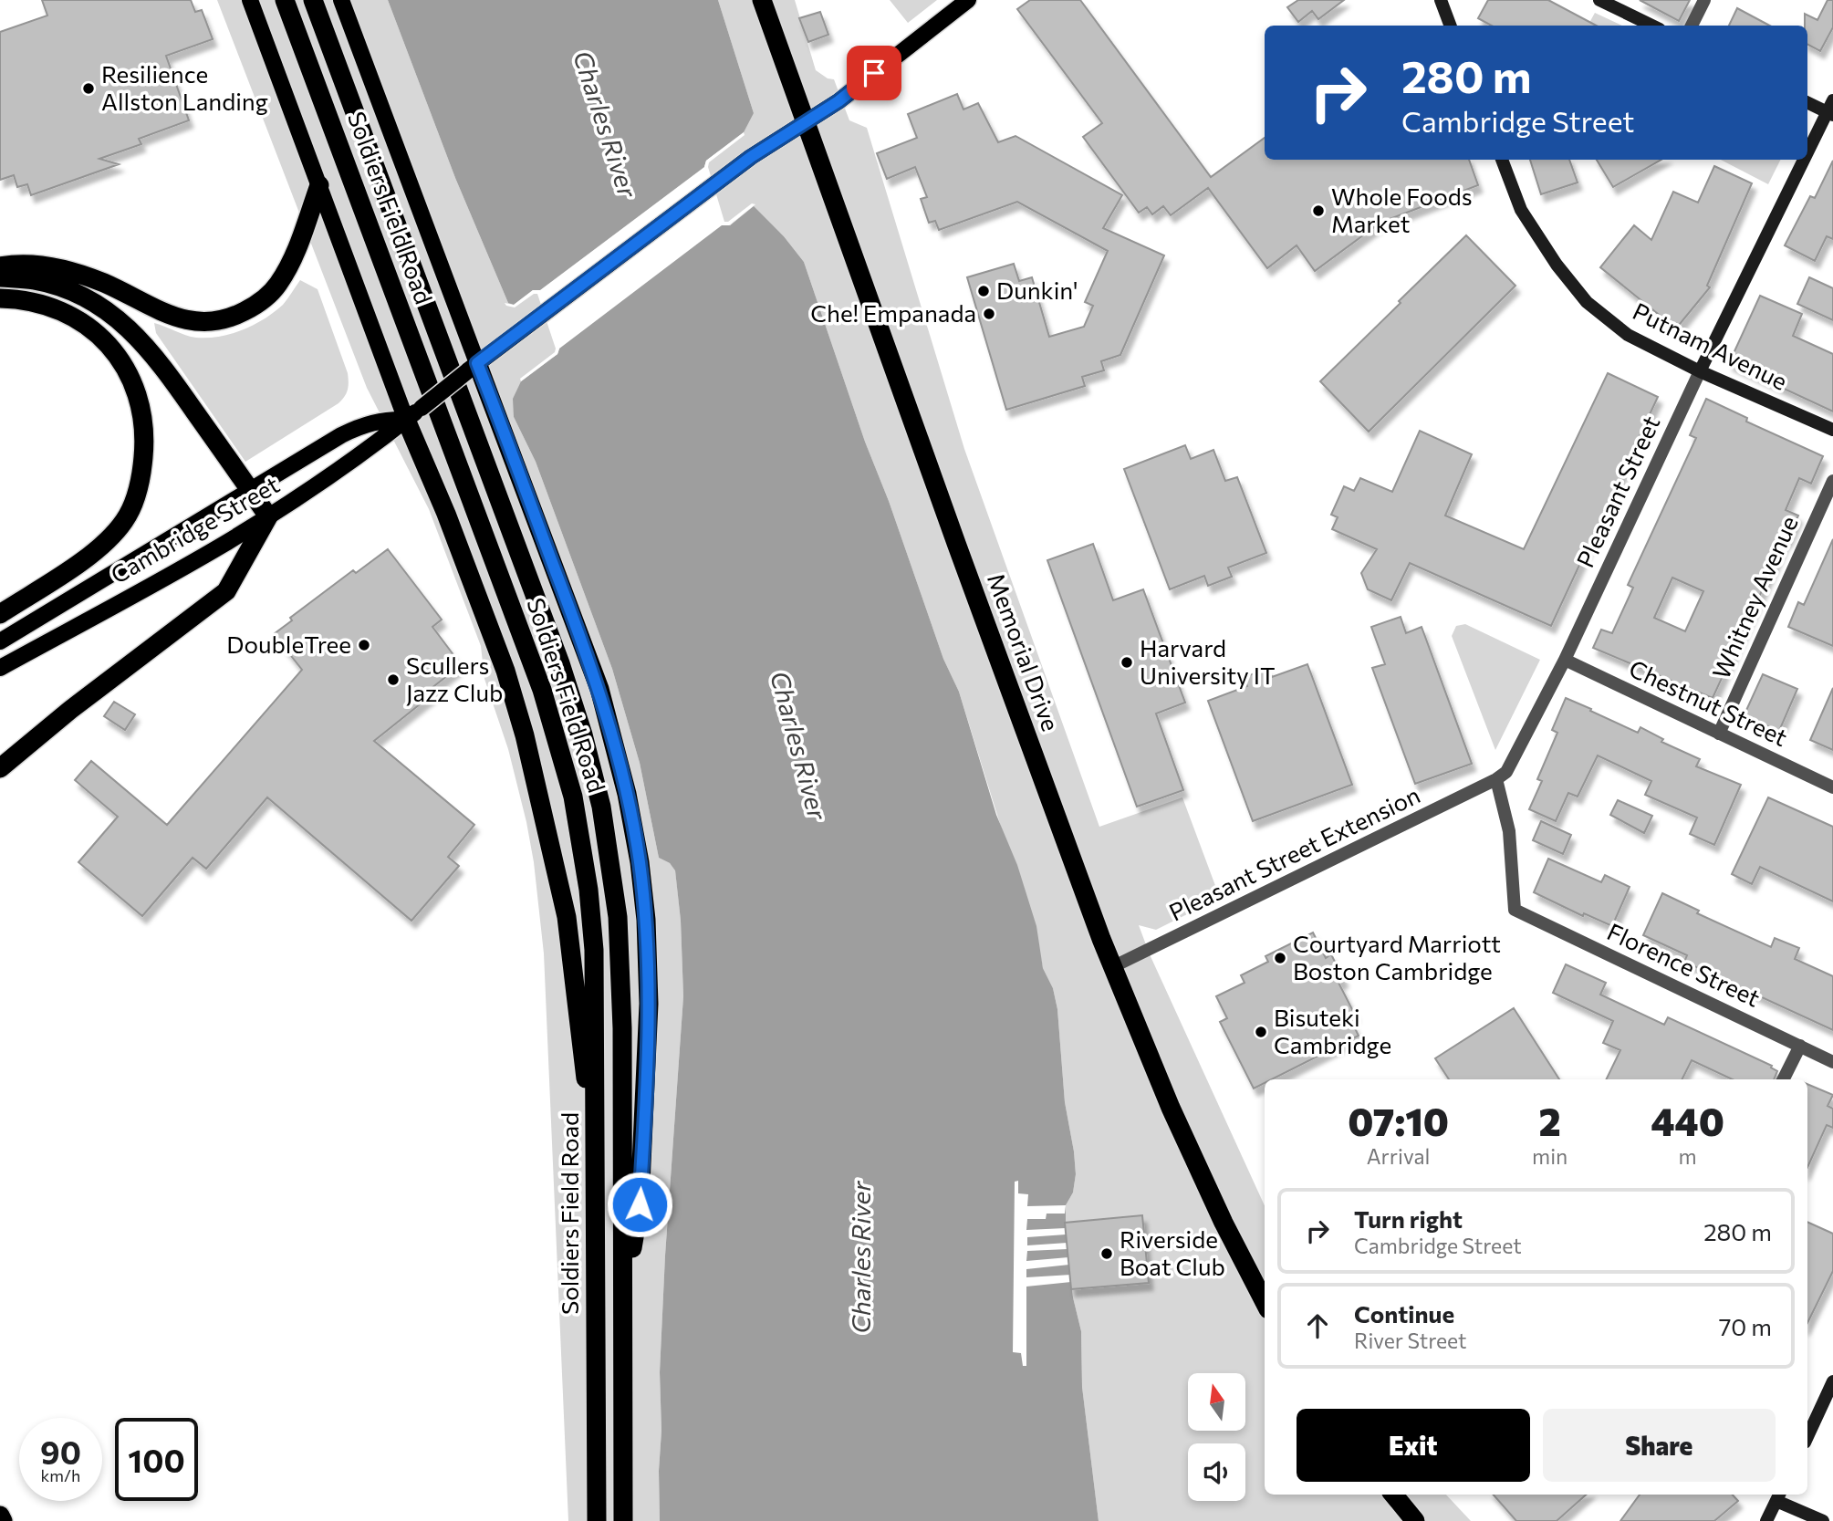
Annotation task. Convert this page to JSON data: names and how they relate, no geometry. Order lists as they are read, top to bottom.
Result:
{
  "streets": {
    "highway": ["Soldiers Field Road", "Memorial Drive"],
    "main road": ["Cambridge Street"],
    "street": [
      "Putnam Avenue",
      "Pleasant Street",
      "Whitney Avenue",
      "Chestnut Street",
      "Pleasant Street Extension",
      "Florence Street"
    ]
  },
  "crossings": [
    ["Putnam Avenue", "Pleasant Street"],
    ["Pleasant Street", "Chestnut Street"],
    ["Pleasant Street", "Pleasant Street Extension"],
    ["Pleasant Street", "Florence Street"],
    ["Cambridge Street", "Memorial Drive"],
    ["Whitney Avenue", "Chestnut Street"],
    ["Memorial Drive", "Pleasant Street Extension"],
    ["Pleasant Street Extension", "Florence Street"]
  ],
  "water": ["Charles River"],
  "places": [
    "Resilience Allston Landing",
    "Whole Foods Market",
    "Dunkin'",
    "Che! Empanada",
    "DoubleTree",
    "Harvard University IT",
    "Scullers Jazz Club",
    "Courtyard Marriott Boston Cambridge",
    "Bisuteki Cambridge",
    "Riverside Boat Club"
  ],
  "north": "top",
  "page": {
    "turn": ["280 m", "Cambridge Street"],
    "eta": [
      "07:10",
      "Arrival",
      "2",
      "min",
      "440",
      "m"
    ],
    "list": [
      {
        "name": "Turn right",
        "note": "Cambridge Street",
        "value": "280 m"
      },
      {
        "name": "Continue",
        "note": "River Street",
        "value": "70 m"
      }
    ],
    "buttons": ["Exit", "Share"],
    "speed": "90 km/h",
    "limit": "100"
  }
}
